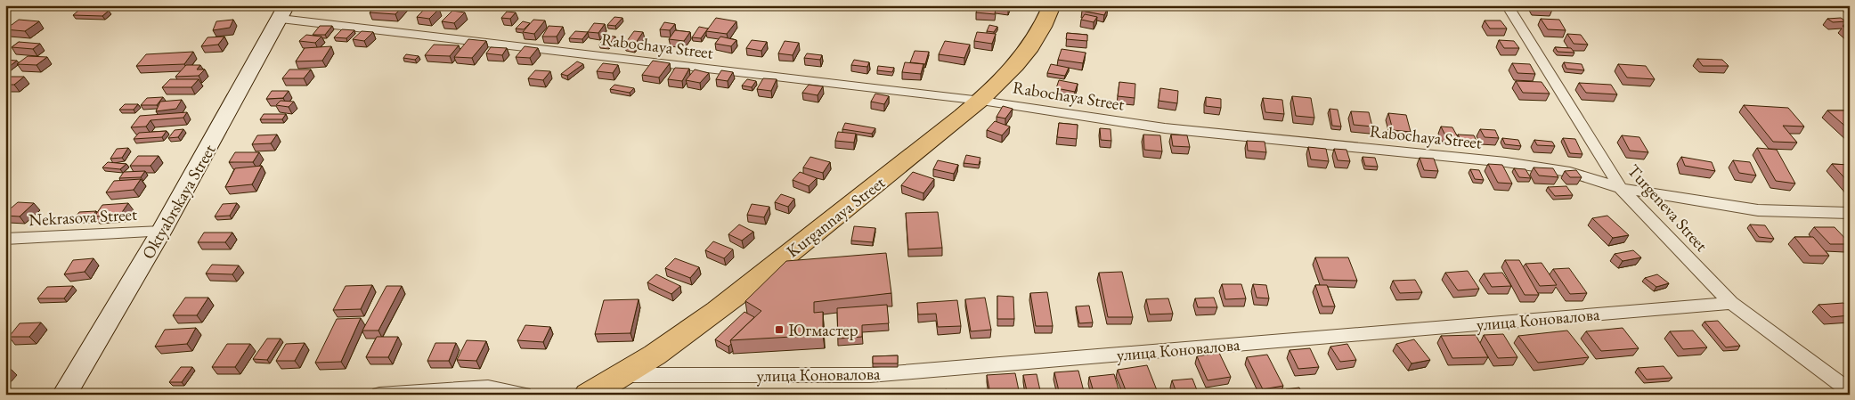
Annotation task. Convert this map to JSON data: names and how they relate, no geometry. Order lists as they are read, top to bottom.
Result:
{
  "streets": {
    "main road": ["Kurgannaya Street"],
    "street": [
      "Rabochaya Street",
      "Oktyabrskaya Street",
      "Turgeneva Street",
      "Nekrasova Street",
      "улица Коновалова"
    ]
  },
  "crossings": [
    ["Rabochaya Street", "Oktyabrskaya Street"],
    ["Rabochaya Street", "Turgeneva Street"],
    ["Rabochaya Street", "Kurgannaya Street"],
    ["Oktyabrskaya Street", "Nekrasova Street"],
    ["Turgeneva Street", "улица Коновалова"],
    ["Kurgannaya Street", "улица Коновалова"]
  ],
  "places": {
    "transit": ["Югмастер"]
  }
}
